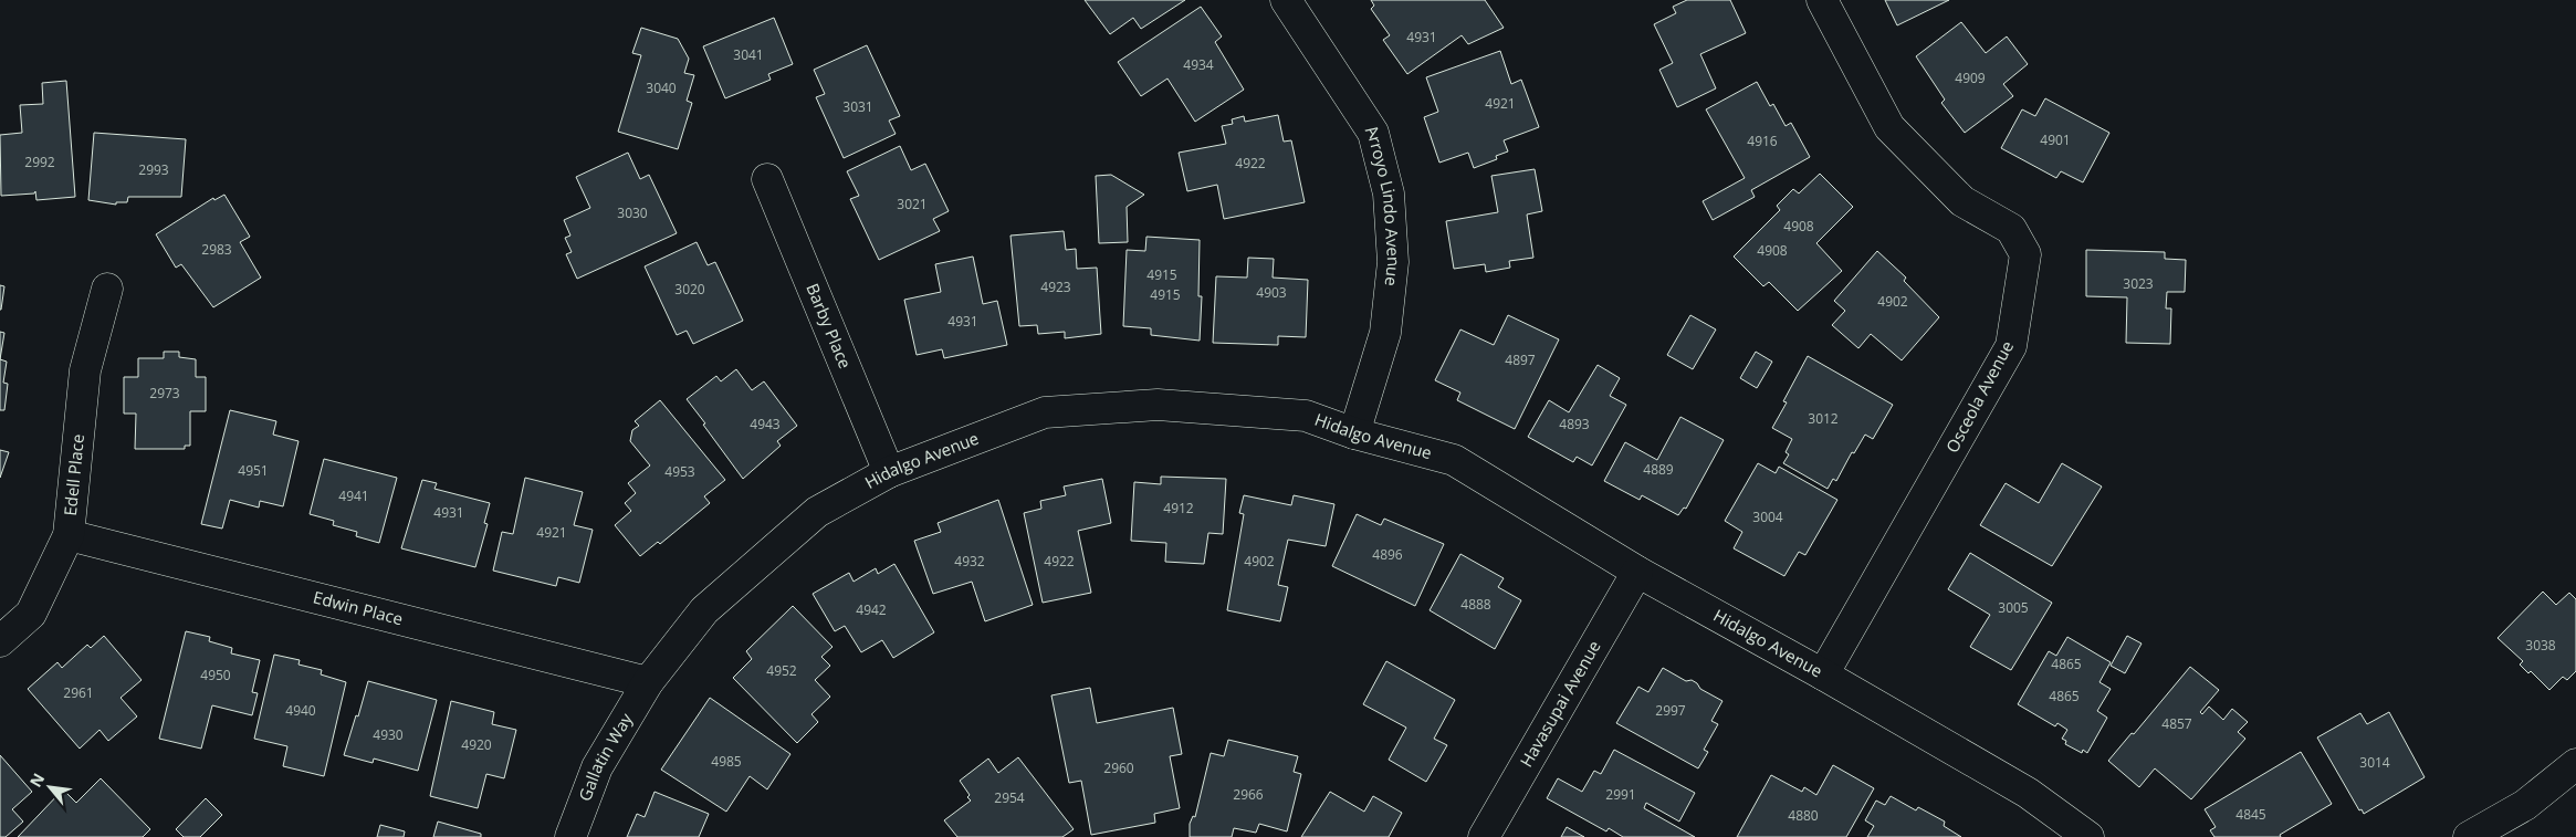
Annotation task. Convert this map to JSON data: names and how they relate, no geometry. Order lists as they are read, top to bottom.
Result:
{
  "streets": {
    "street": [
      "Arroyo Lindo Avenue",
      "Barby Place",
      "Osceola Avenue",
      "Hidalgo Avenue",
      "Edell Place",
      "Edwin Place",
      "Havasupai Avenue",
      "Gallatin Way"
    ]
  },
  "crossings": [
    ["Arroyo Lindo Avenue", "Hidalgo Avenue"],
    ["Barby Place", "Hidalgo Avenue"],
    ["Osceola Avenue", "Hidalgo Avenue"],
    ["Hidalgo Avenue", "Edwin Place"],
    ["Hidalgo Avenue", "Havasupai Avenue"],
    ["Hidalgo Avenue", "Gallatin Way"],
    ["Edell Place", "Edwin Place"],
    ["Edwin Place", "Gallatin Way"]
  ],
  "house_numbers": [
    "4931",
    "3041",
    "4934",
    "4909",
    "3040",
    "4921",
    "3031",
    "4901",
    "4916",
    "2992",
    "4922",
    "2993",
    "3021",
    "3030",
    "4908",
    "2983",
    "4908",
    "4915",
    "3023",
    "4923",
    "3020",
    "4903",
    "4915",
    "4902",
    "4931",
    "4897",
    "2973",
    "3012",
    "4943",
    "4893",
    "4889",
    "4951",
    "4953",
    "4941",
    "4912",
    "4931",
    "3004",
    "4921",
    "4896",
    "4932",
    "4922",
    "4902",
    "4888",
    "3005",
    "4942",
    "3038",
    "4865",
    "4952",
    "4950",
    "2961",
    "4865",
    "4940",
    "2997",
    "4857",
    "4930",
    "4920",
    "4985",
    "3014",
    "2960",
    "2966",
    "2991",
    "2954",
    "4845",
    "4880"
  ],
  "north": "top left"
}
